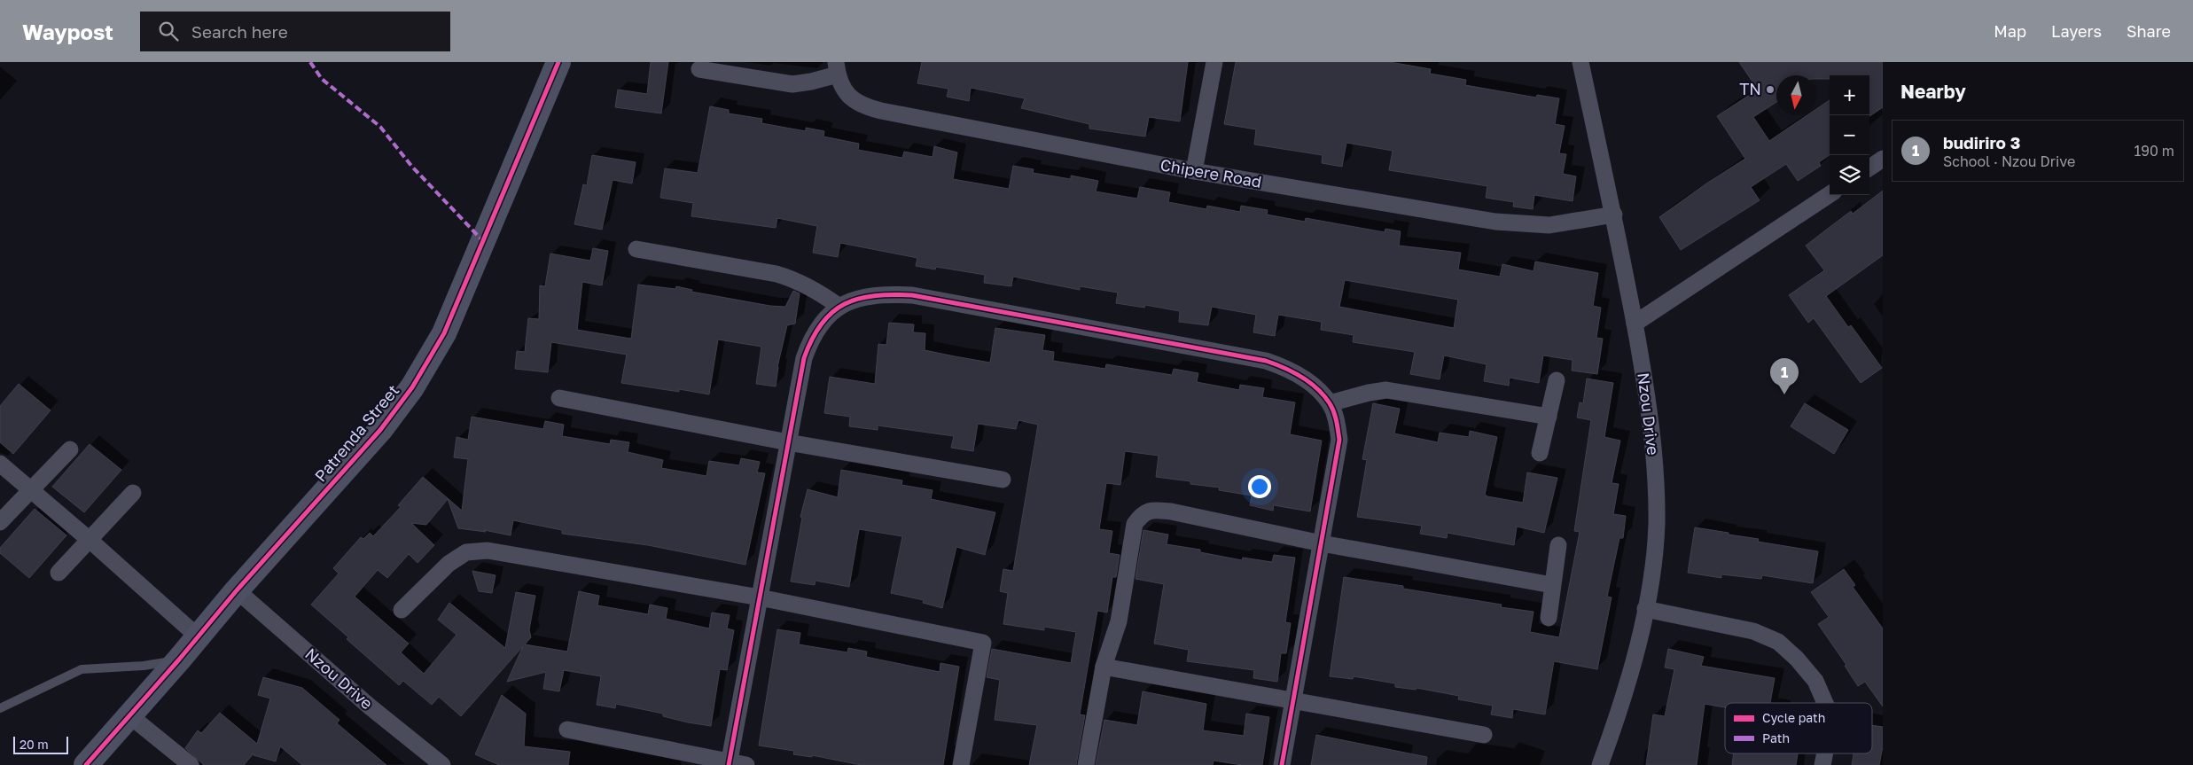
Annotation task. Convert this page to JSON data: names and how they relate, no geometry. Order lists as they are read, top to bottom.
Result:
{
  "streets": {
    "street": ["Chipere Road", "Nzou Drive", "Patrenda Street"]
  },
  "crossings": [
    ["Chipere Road", "Nzou Drive"],
    ["Nzou Drive", "Patrenda Street"]
  ],
  "places": ["TN"],
  "legend": ["Cycle path", "Path"],
  "scale_bar": "20 m",
  "north": "bottom",
  "page": {
    "header": "Waypost",
    "search": "Search here",
    "nav": ["Map", "Layers", "Share"],
    "heading": "Nearby",
    "map_buttons": ["+", "−"],
    "list": [
      {
        "mark": "1",
        "name": "budiriro 3",
        "note": "School · Nzou Drive",
        "value": "190 m"
      }
    ],
    "pins": "1",
    "scale": "20 m"
  }
}
